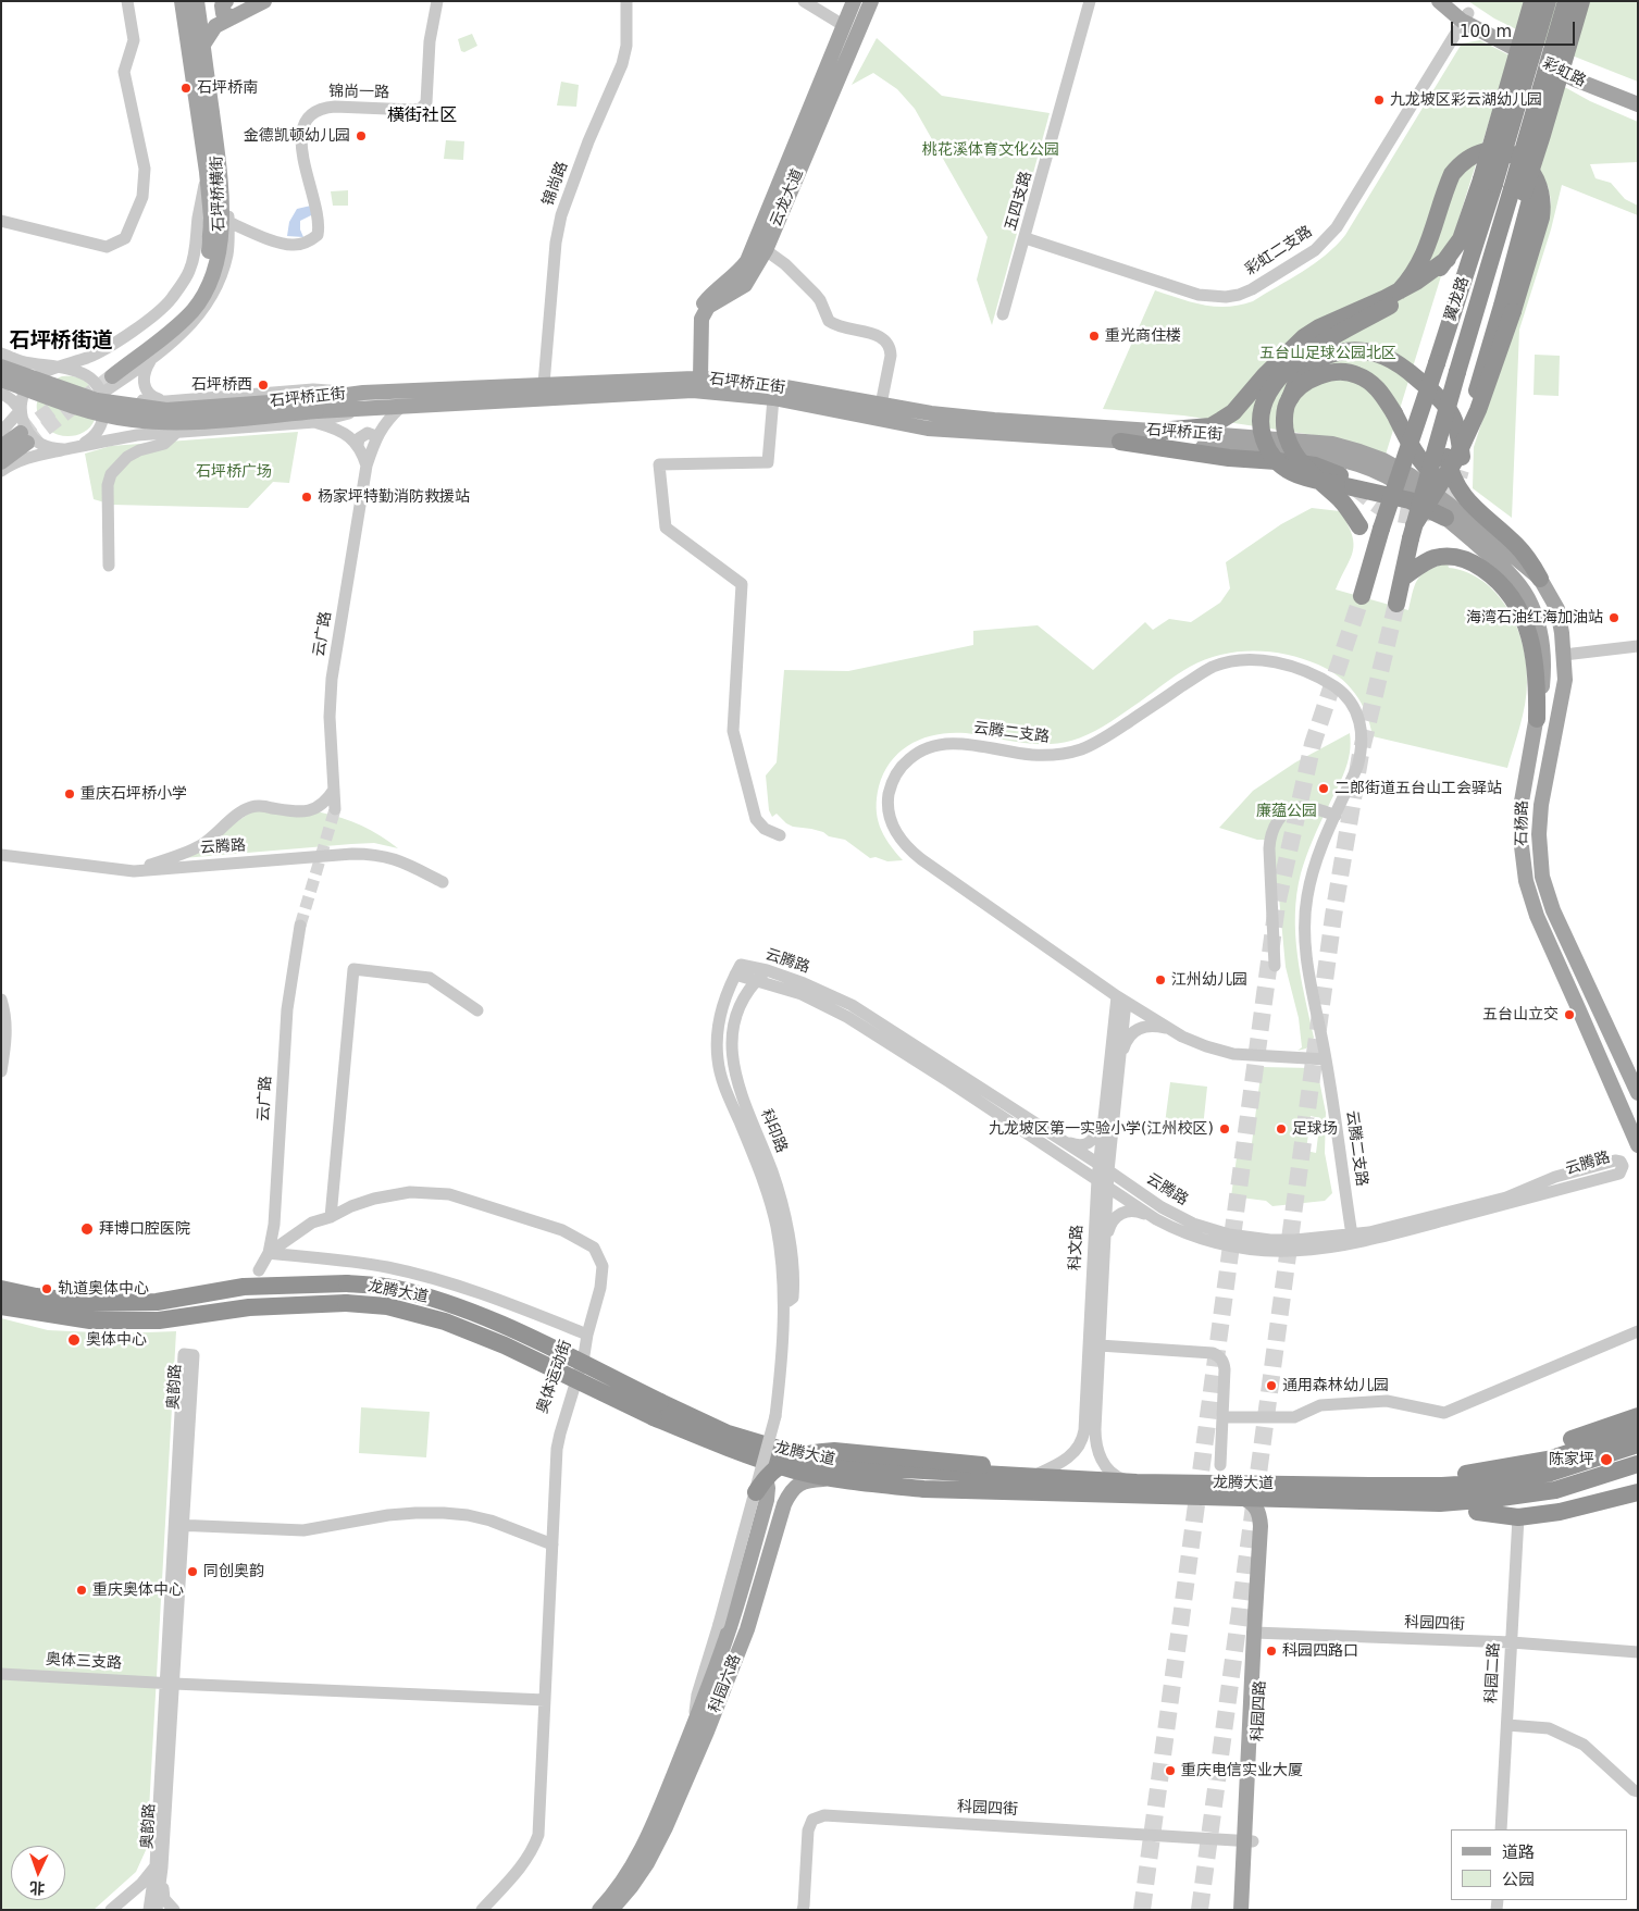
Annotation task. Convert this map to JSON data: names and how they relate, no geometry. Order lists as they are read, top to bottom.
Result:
{
  "streets": {
    "highway": ["翼龙路", "龙腾大道"],
    "main road": [
      "彩虹路",
      "石坪桥横街",
      "云龙大道",
      "石坪桥正街",
      "石杨路",
      "科园六路",
      "科园四路"
    ],
    "street": [
      "锦尚一路",
      "锦尚路",
      "五四支路",
      "彩虹二支路",
      "云广路",
      "云腾二支路",
      "云腾路",
      "科印路",
      "科文路",
      "奥体运动街",
      "奥韵路",
      "科园四街",
      "奥体三支路",
      "科园二路"
    ]
  },
  "crossings": [
    ["彩虹路", "彩虹二支路"],
    ["锦尚路", "石坪桥正街"],
    ["云龙大道", "石坪桥正街"],
    ["五四支路", "彩虹二支路"],
    ["石坪桥正街", "云广路"],
    ["石坪桥正街", "石杨路"],
    ["云广路", "龙腾大道"],
    ["云广路", "奥体运动街"],
    ["云腾二支路", "云腾路"],
    ["云腾二支路", "科文路"],
    ["云腾路", "科印路"],
    ["云腾路", "科文路"],
    ["科印路", "科园六路"],
    ["科文路", "龙腾大道"],
    ["龙腾大道", "科园四路"],
    ["奥体运动街", "奥体三支路"],
    ["奥韵路", "奥体三支路"],
    ["科园四街", "科园二路"],
    ["科园四街", "科园四路"]
  ],
  "districts": ["横街社区", "石坪桥街道"],
  "parks": [
    "桃花溪体育文化公园",
    "五台山足球公园北区",
    "石坪桥广场",
    "廉蕴公园"
  ],
  "places": [
    "石坪桥南",
    "九龙坡区彩云湖幼儿园",
    "金德凯顿幼儿园",
    "重光商住楼",
    "石坪桥西",
    "杨家坪特勤消防救援站",
    "海湾石油红海加油站",
    "二郎街道五台山工会驿站",
    "重庆石坪桥小学",
    "江州幼儿园",
    "五台山立交",
    "九龙坡区第一实验小学(江州校区)",
    "足球场",
    "拜博口腔医院",
    "轨道奥体中心",
    "奥体中心",
    "通用森林幼儿园",
    "陈家坪",
    "同创奥韵",
    "重庆奥体中心",
    "科园四路口",
    "重庆电信实业大厦"
  ],
  "legend": ["道路", "公园"],
  "scale_bar": "100 m",
  "north": "bottom"
}
